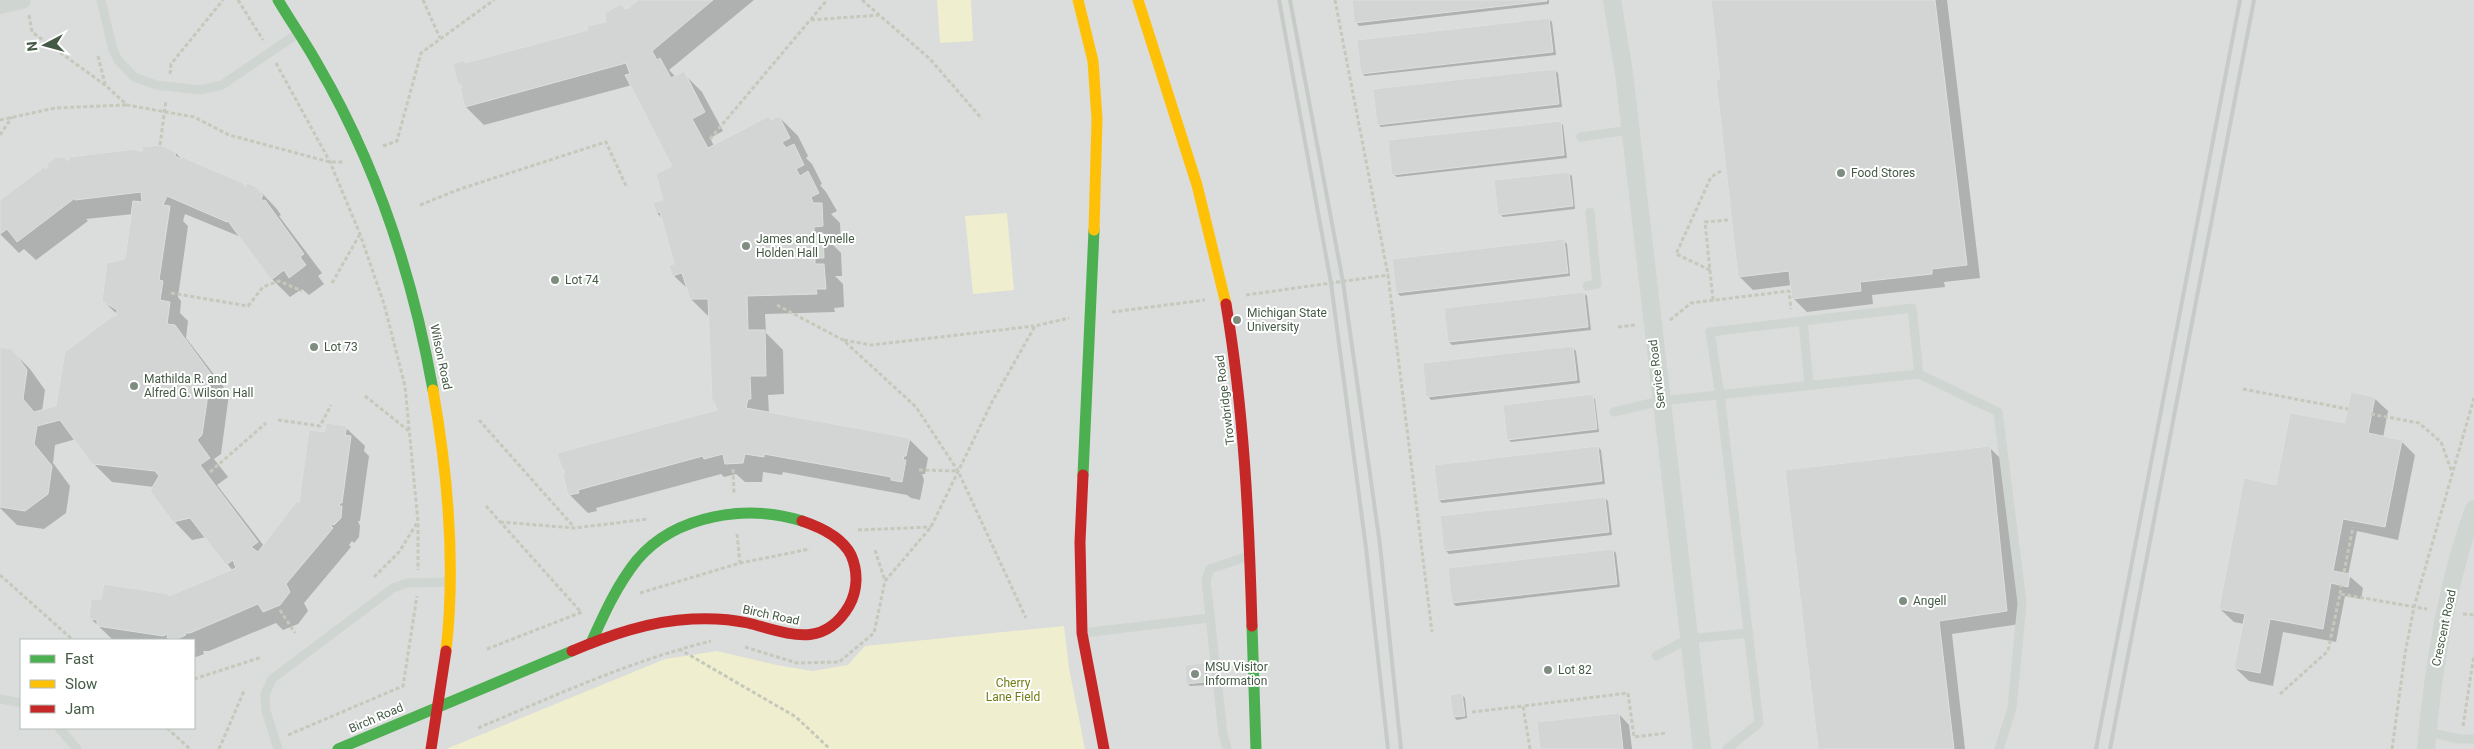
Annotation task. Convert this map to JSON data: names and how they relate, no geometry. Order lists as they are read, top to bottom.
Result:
{
  "streets": {
    "street": [
      "Wilson Road",
      "Service Road",
      "Trowbridge Road",
      "Birch Road",
      "Crescent Road"
    ]
  },
  "crossings": [
    ["Wilson Road", "Birch Road"]
  ],
  "parks": ["Cherry Lane Field"],
  "places": [
    "Food Stores",
    "James and Lynelle Holden Hall",
    "Lot 74",
    "Michigan State University",
    "Lot 73",
    "Mathilda R. and Alfred G. Wilson Hall",
    "Angell",
    "Lot 82",
    "MSU Visitor Information"
  ],
  "legend": ["Fast", "Slow", "Jam"],
  "north": "left"
}
